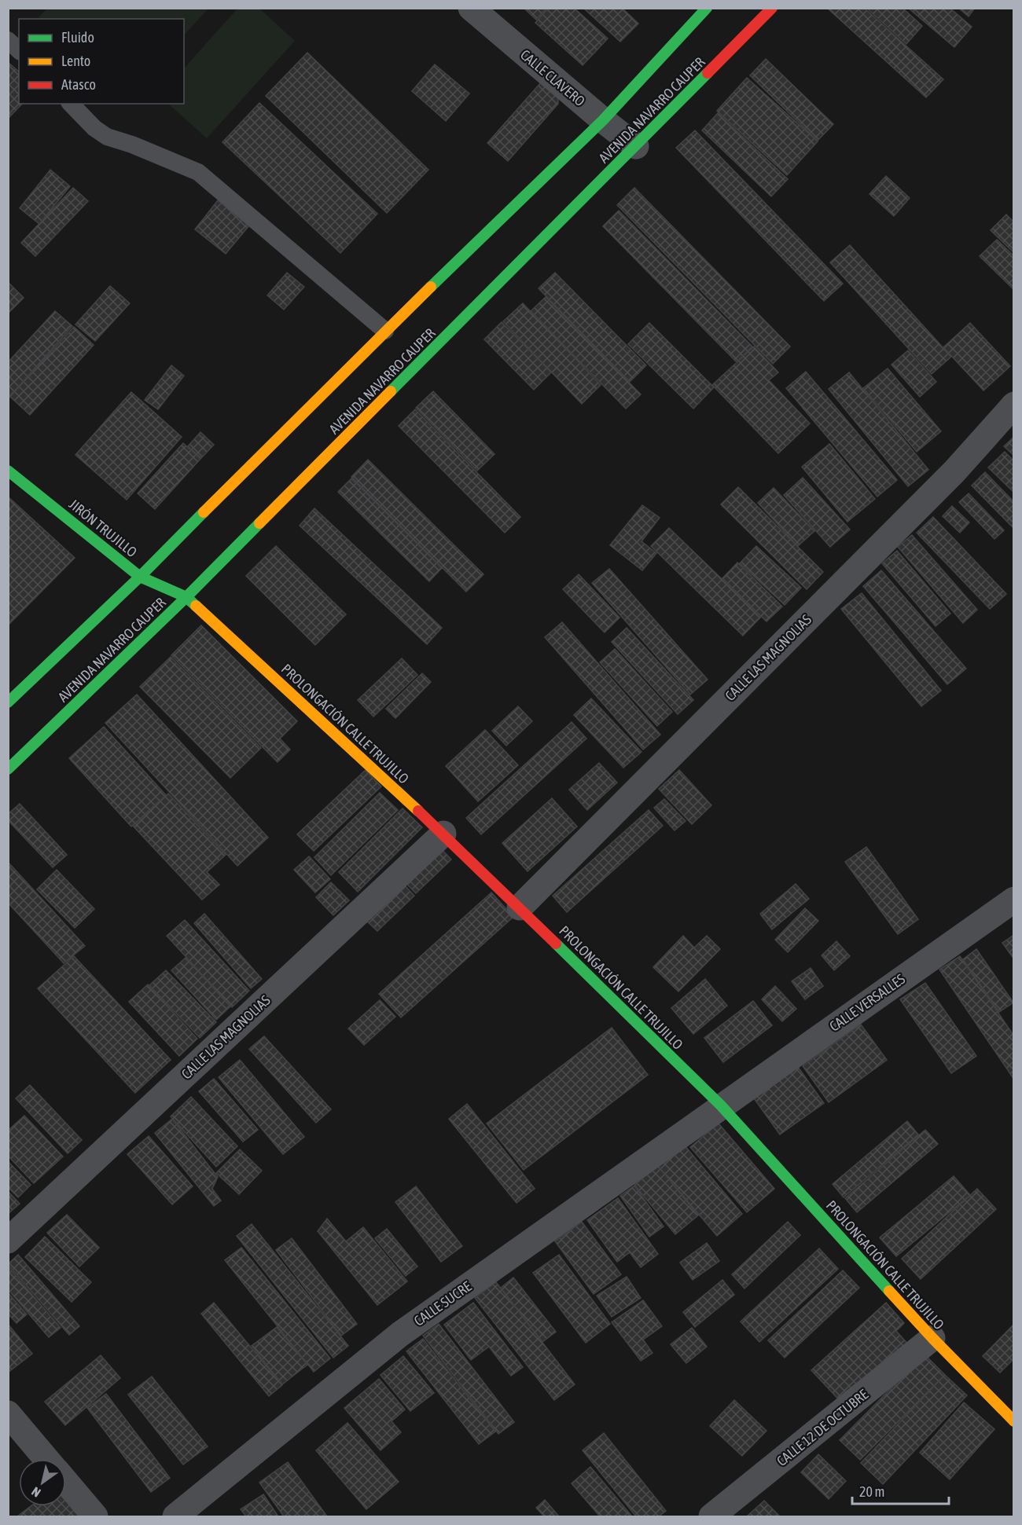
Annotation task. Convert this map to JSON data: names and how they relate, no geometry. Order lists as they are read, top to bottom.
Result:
{
  "streets": {
    "main road": ["AVENIDA NAVARRO CAUPER", "JIRÓN TRUJILLO", "PROLONGACIÓN CALLE TRUJILLO"],
    "street": [
      "CALLE CLAVERO",
      "CALLE LAS MAGNOLIAS",
      "CALLE VERSALLES",
      "CALLE SUCRE",
      "CALLE 12 DE OCTUBRE"
    ]
  },
  "crossings": [
    ["CALLE CLAVERO", "AVENIDA NAVARRO CAUPER"],
    ["AVENIDA NAVARRO CAUPER", "JIRÓN TRUJILLO"],
    ["AVENIDA NAVARRO CAUPER", "PROLONGACIÓN CALLE TRUJILLO"],
    ["JIRÓN TRUJILLO", "PROLONGACIÓN CALLE TRUJILLO"],
    ["CALLE LAS MAGNOLIAS", "PROLONGACIÓN CALLE TRUJILLO"],
    ["PROLONGACIÓN CALLE TRUJILLO", "CALLE VERSALLES"],
    ["PROLONGACIÓN CALLE TRUJILLO", "CALLE SUCRE"],
    ["PROLONGACIÓN CALLE TRUJILLO", "CALLE 12 DE OCTUBRE"],
    ["CALLE VERSALLES", "CALLE SUCRE"]
  ],
  "legend": ["Fluido", "Lento", "Atasco"],
  "scale_bar": "20 m",
  "north": "bottom left"
}
